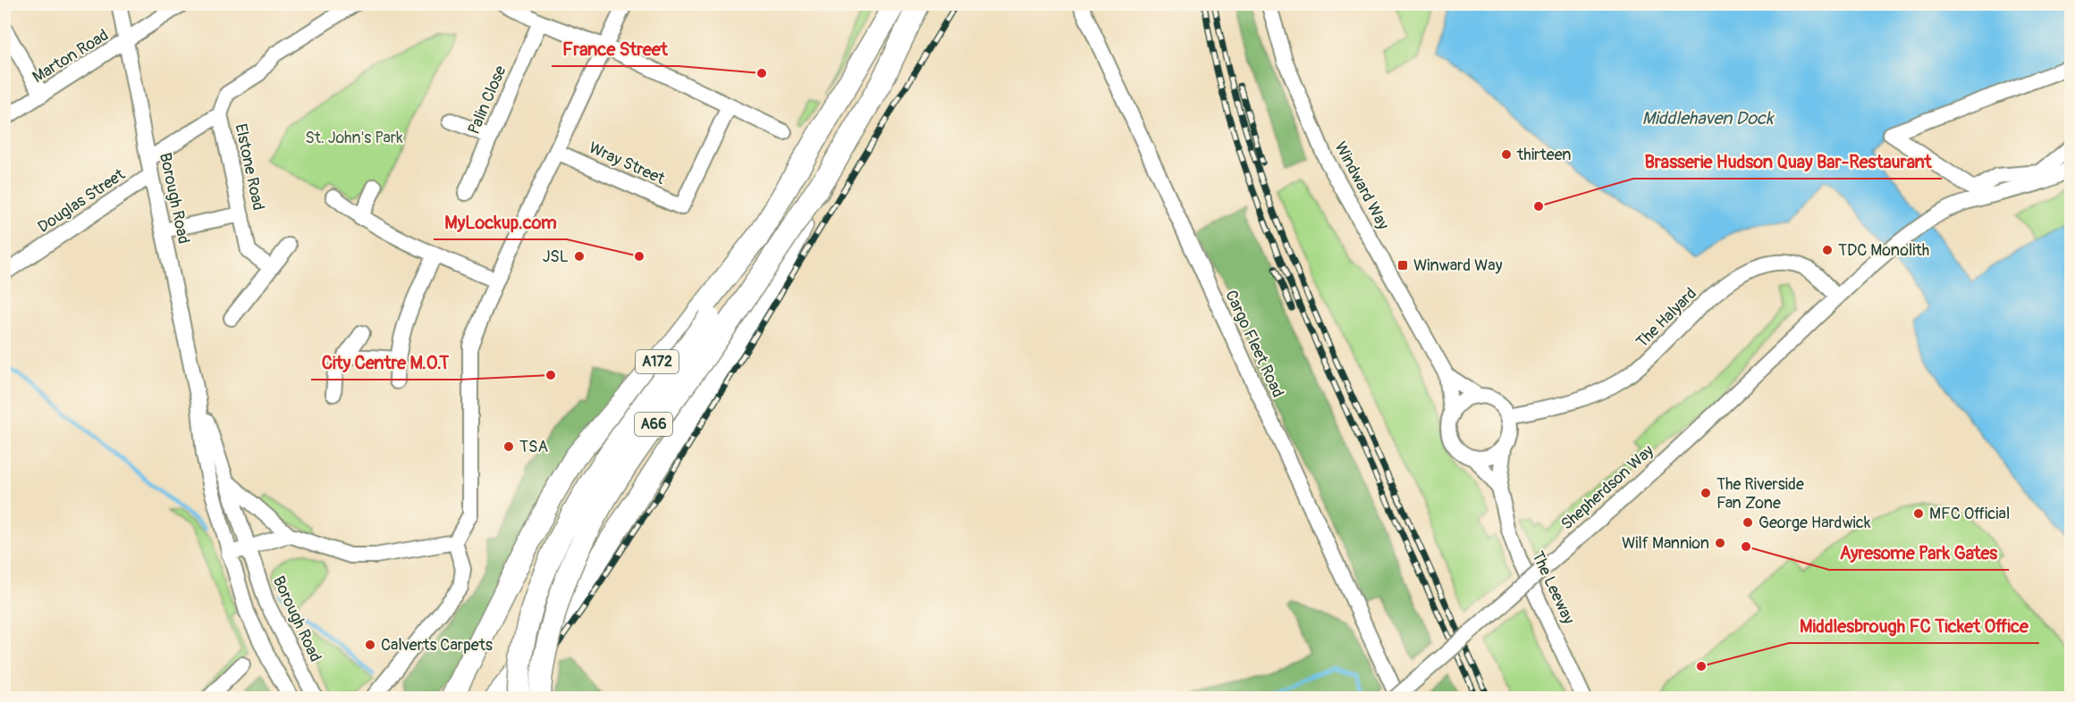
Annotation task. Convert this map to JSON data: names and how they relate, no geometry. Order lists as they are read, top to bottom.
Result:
{
  "streets": {
    "highway": ["A172", "A66"],
    "street": [
      "Marton Road",
      "Palin Close",
      "Wray Street",
      "Elstone Road",
      "Windward Way",
      "Borough Road",
      "Douglas Street",
      "The Halyard",
      "Cargo Fleet Road",
      "Shepherdson Way",
      "The Leeway"
    ]
  },
  "crossings": [
    ["Marton Road", "Borough Road"],
    ["Windward Way", "The Halyard"],
    ["Windward Way", "The Leeway"],
    ["Borough Road", "Douglas Street"],
    ["The Halyard", "Shepherdson Way"],
    ["The Halyard", "The Leeway"],
    ["Cargo Fleet Road", "Shepherdson Way"],
    ["A172", "A66"]
  ],
  "water": ["Middlehaven Dock"],
  "parks": ["St. John's Park"],
  "places": {
    "other": [
      "France Street",
      "thirteen",
      "Brasserie Hudson Quay Bar-Restaurant",
      "TDC Monolith",
      "JSL",
      "MyLockup.com",
      "City Centre M.O.T",
      "TSA",
      "The Riverside Fan Zone",
      "MFC Official",
      "George Hardwick",
      "Wilf Mannion",
      "Ayresome Park Gates",
      "Calverts Carpets",
      "Middlesbrough FC Ticket Office"
    ],
    "transit": ["Winward Way"]
  }
}
